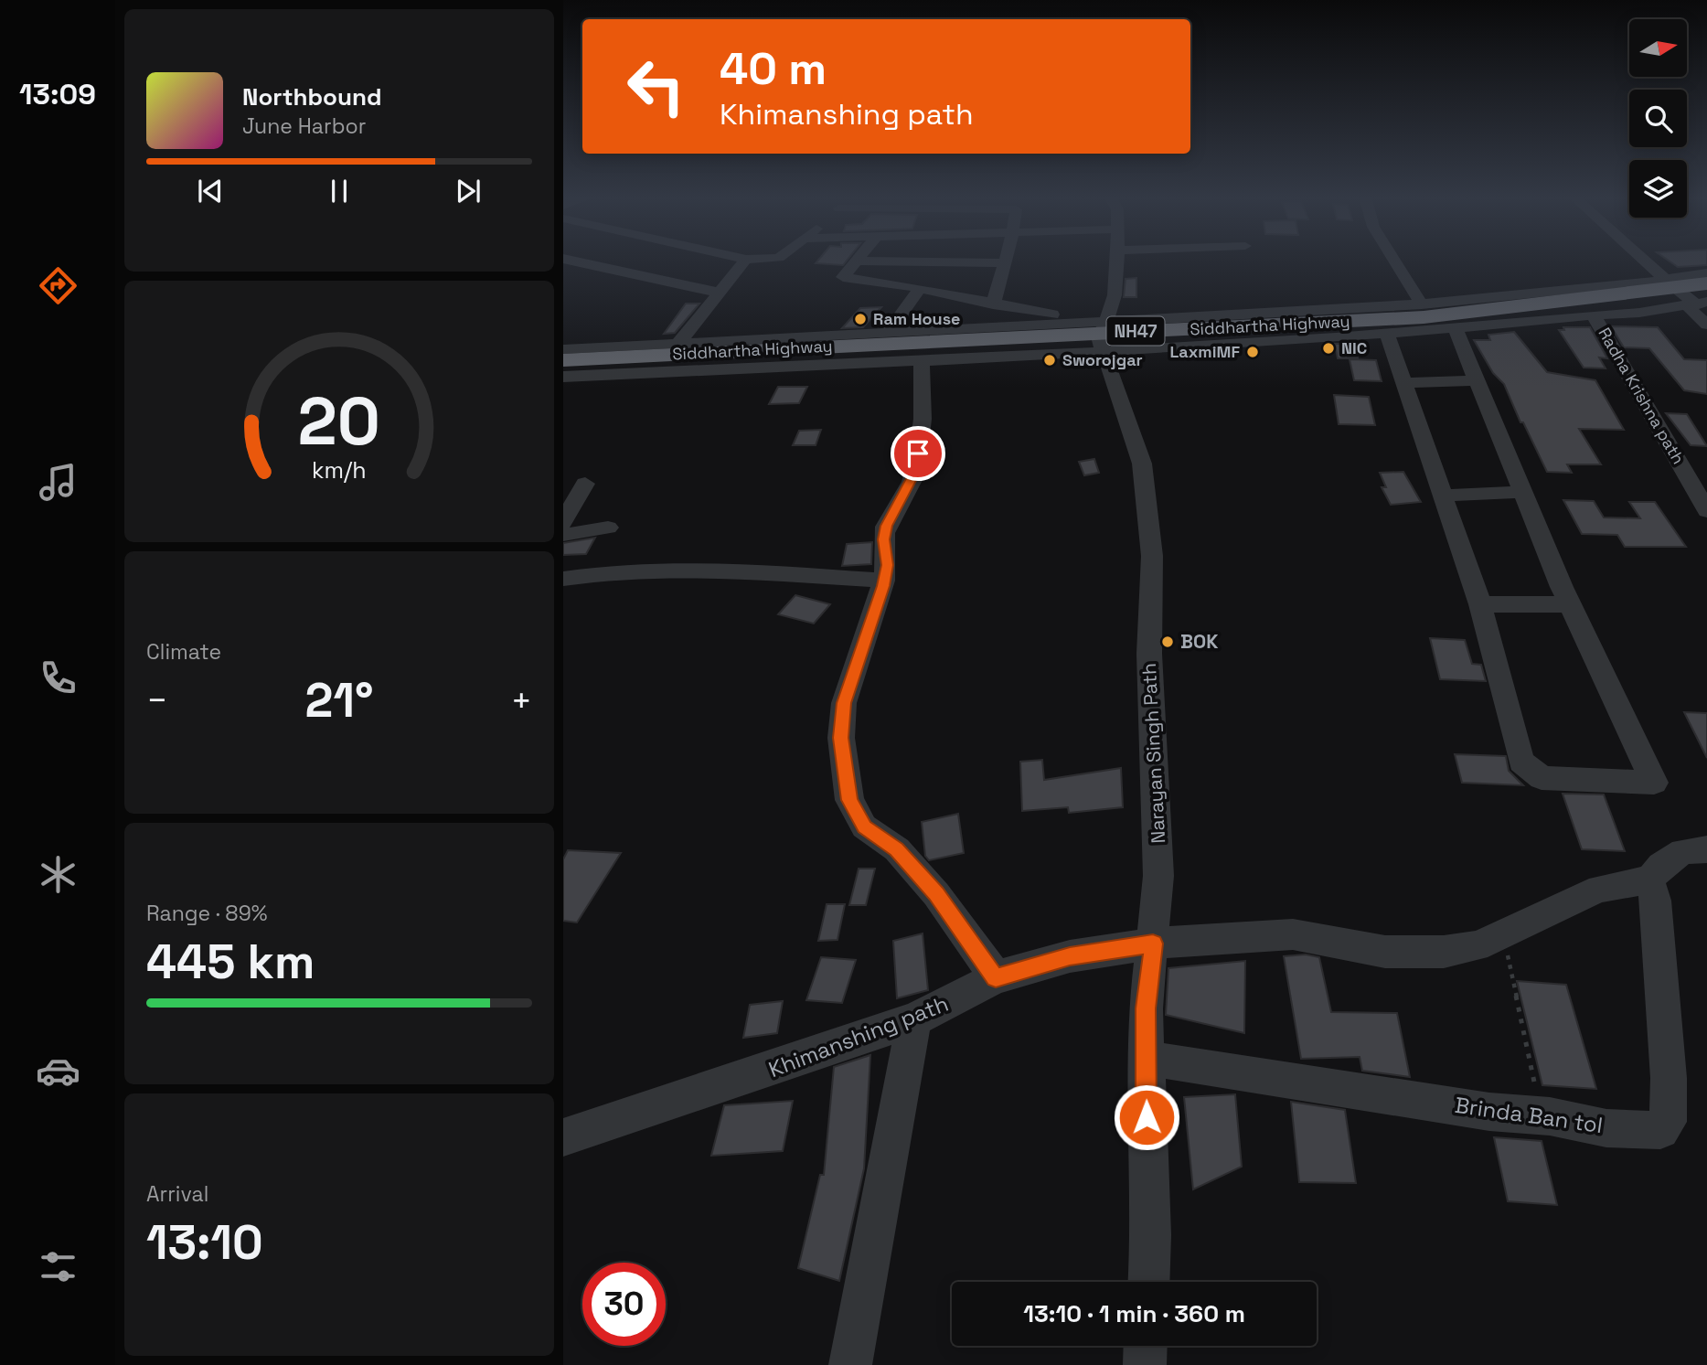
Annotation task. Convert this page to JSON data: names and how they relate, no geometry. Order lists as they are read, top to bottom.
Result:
{
  "streets": {
    "highway": ["Siddhartha Highway", "NH47"],
    "street": [
      "Radha Krishna path",
      "Narayan Singh Path",
      "Khimanshing path",
      "Brinda Ban tol"
    ]
  },
  "crossings": [
    ["Siddhartha Highway", "Narayan Singh Path"],
    ["Narayan Singh Path", "Khimanshing path"],
    ["Narayan Singh Path", "Brinda Ban tol"],
    ["Khimanshing path", "Brinda Ban tol"]
  ],
  "places": [
    "Ram House",
    "NIC",
    "LaxmiMF",
    "Sworojgar",
    "BOK"
  ],
  "north": "right",
  "page": {
    "tabs": "13:09",
    "turn": ["40 m", "Khimanshing path"],
    "song": ["Northbound", "June Harbor"],
    "tile": [
      "Climate",
      ["Range · 89%", "445 km"],
      ["Arrival", "13:10"]
    ],
    "heat": ["−", "21°", "+"],
    "limit": "30",
    "trip": "13:10 · 1 min · 360 m",
    "gauge": ["20", "km/h"]
  }
}
